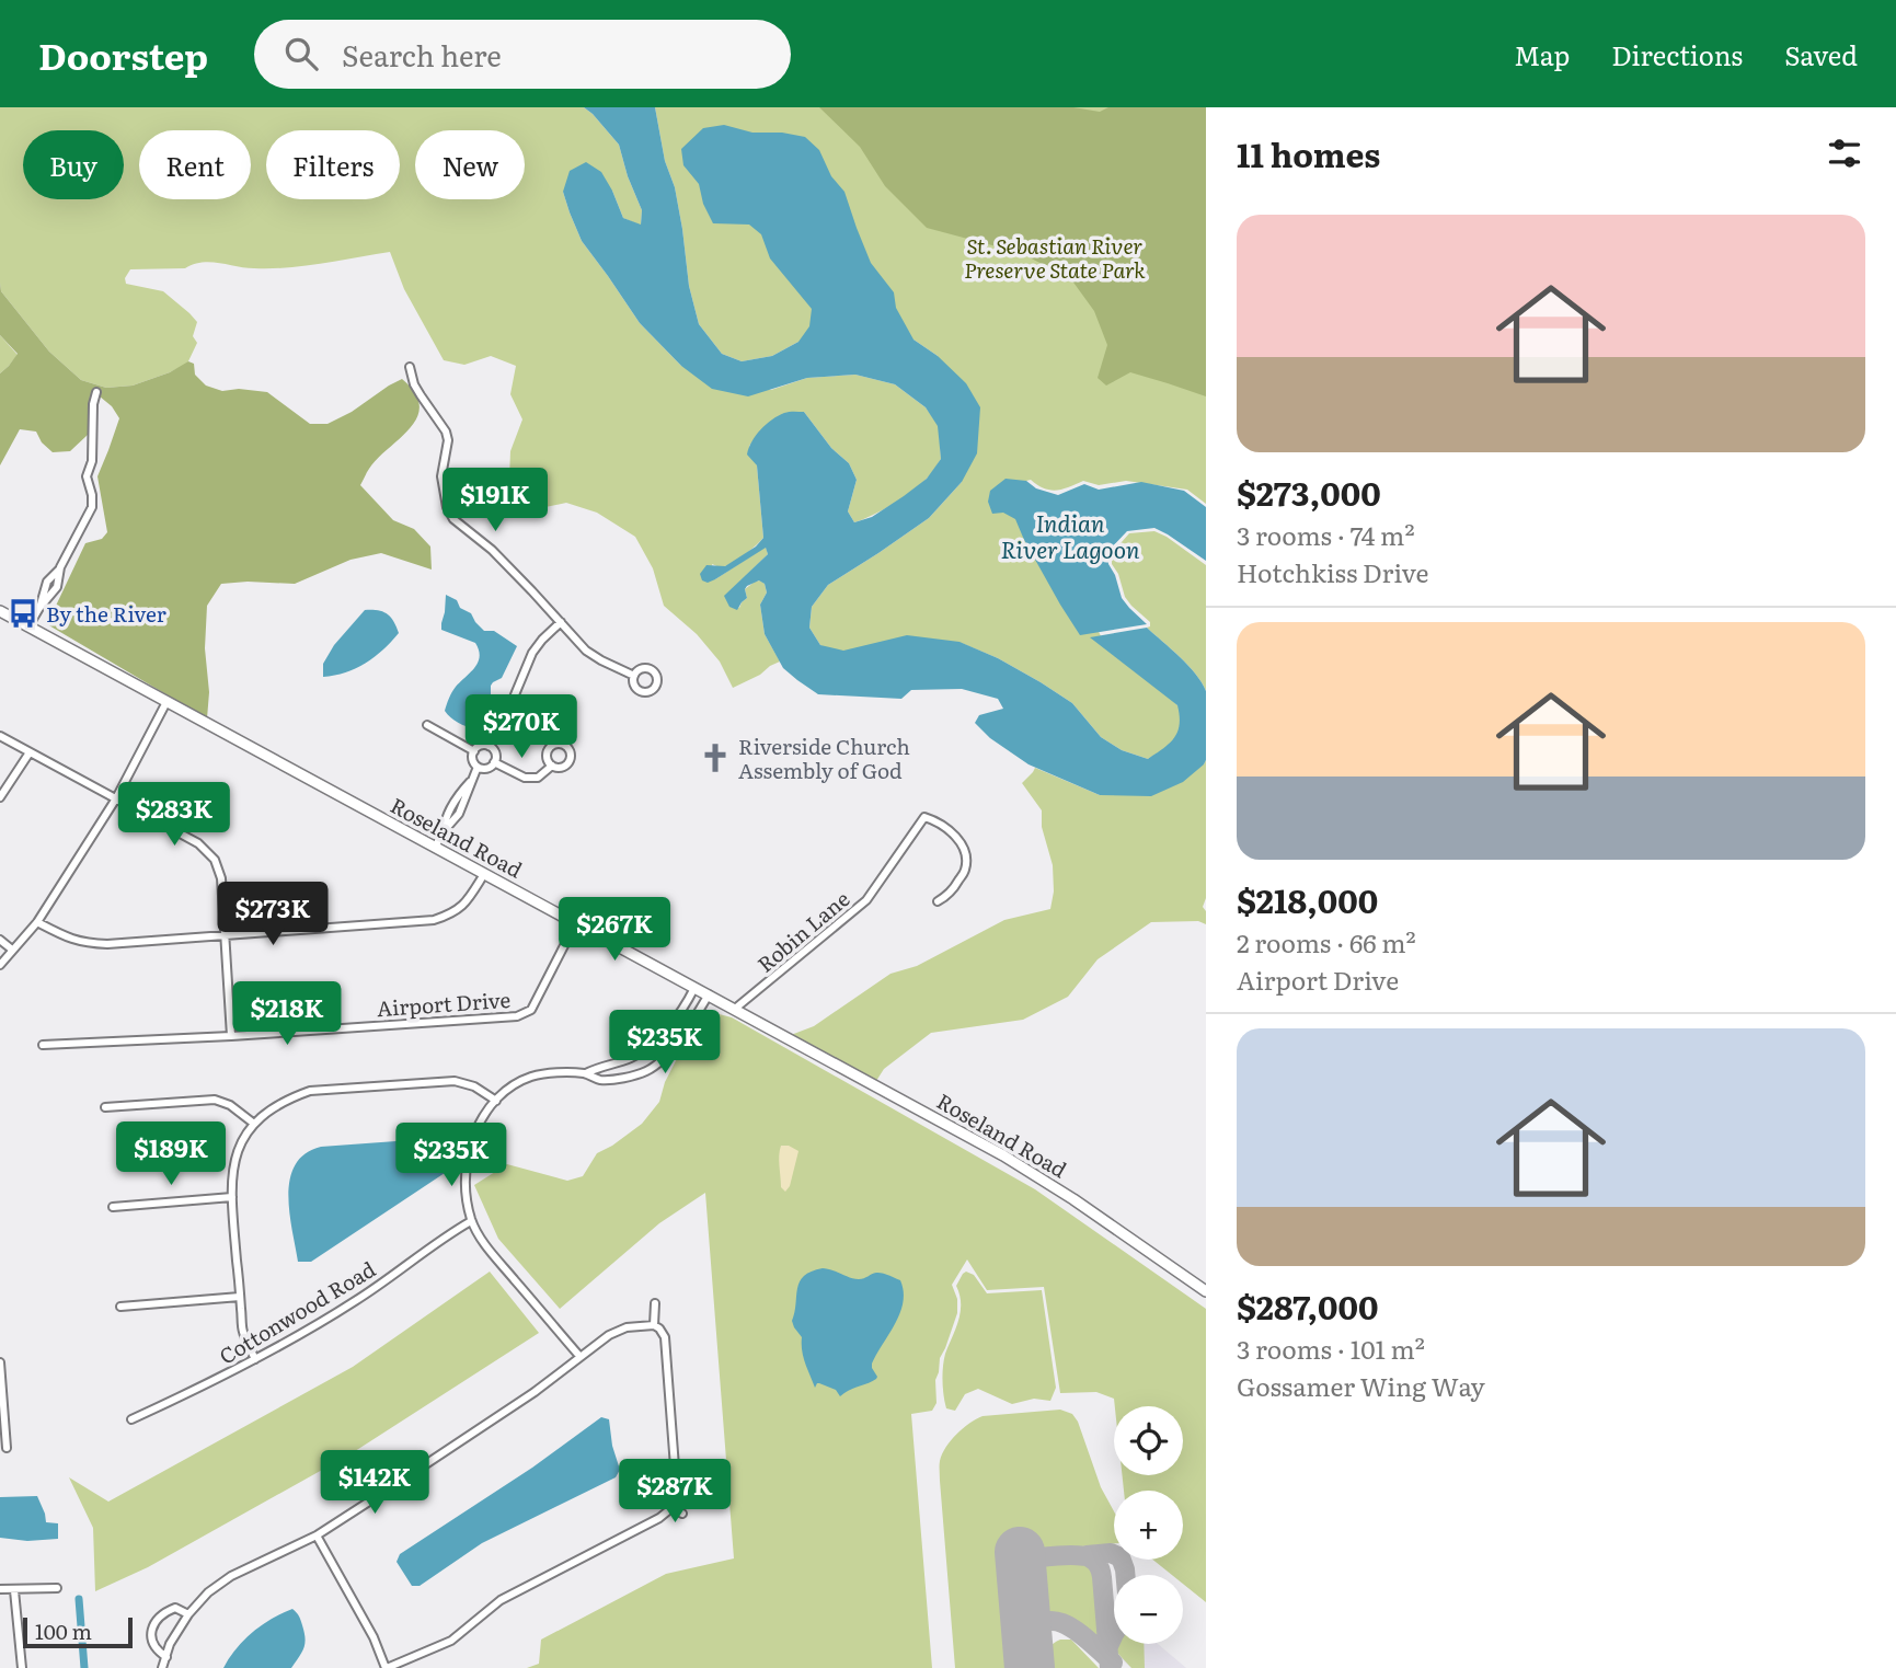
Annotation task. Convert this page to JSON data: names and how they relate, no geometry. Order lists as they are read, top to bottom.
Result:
{
  "streets": {
    "main road": ["Roseland Road"],
    "street": ["Robin Lane", "Airport Drive", "Cottonwood Road"]
  },
  "crossings": [
    ["Roseland Road", "Robin Lane"],
    ["Roseland Road", "Airport Drive"]
  ],
  "water": ["Indian River Lagoon"],
  "parks": ["St. Sebastian River Preserve State Park"],
  "places": {
    "bus stop": ["By the River"],
    "church": ["Riverside Church Assembly of God"]
  },
  "scale_bar": "100 m",
  "page": {
    "header": "Doorstep",
    "search": "Search here",
    "nav": ["Map", "Directions", "Saved"],
    "heading": "11 homes",
    "chip": [
      "Buy",
      "Rent",
      "Filters",
      "New"
    ],
    "list": [
      {
        "name": "$273,000",
        "note": "3 rooms · 74 m² · Hotchkiss Drive"
      },
      {
        "name": "$218,000",
        "note": "2 rooms · 66 m² · Airport Drive"
      },
      {
        "name": "$287,000",
        "note": "3 rooms · 101 m² · Gossamer Wing Way"
      }
    ],
    "price": [
      "$191K",
      "$270K",
      "$283K",
      "$273K",
      "$267K",
      "$218K",
      "$235K",
      "$189K",
      "$235K",
      "$142K",
      "$287K"
    ],
    "map_buttons": ["+", "−"],
    "scale": "100 m"
  }
}
